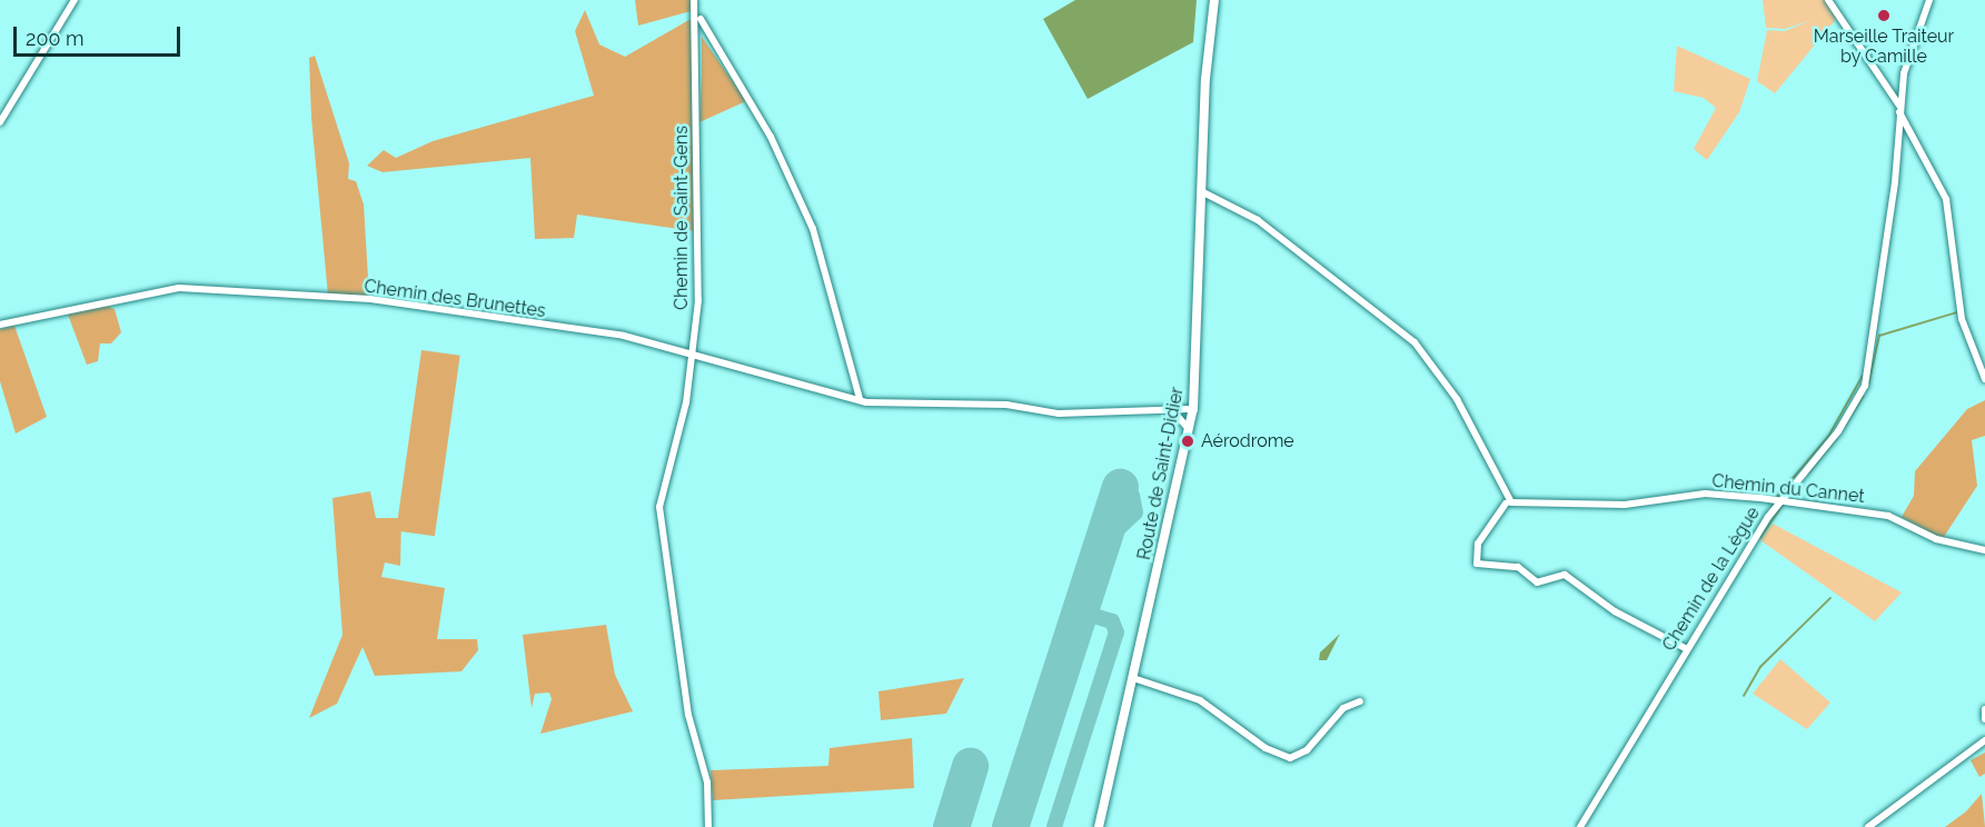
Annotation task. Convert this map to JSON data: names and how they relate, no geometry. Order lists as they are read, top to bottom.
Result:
{
  "streets": {
    "main road": ["Route de Saint-Didier"],
    "street": [
      "Chemin de Saint-Gens",
      "Chemin des Brunettes",
      "Chemin du Cannet",
      "Chemin de la Lègue"
    ]
  },
  "crossings": [
    ["Chemin de Saint-Gens", "Chemin des Brunettes"],
    ["Chemin des Brunettes", "Route de Saint-Didier"],
    ["Route de Saint-Didier", "Chemin du Cannet"],
    ["Chemin du Cannet", "Chemin de la Lègue"]
  ],
  "places": ["Marseille Traiteur by Camille", "Aérodrome"],
  "scale_bar": "200 m"
}
